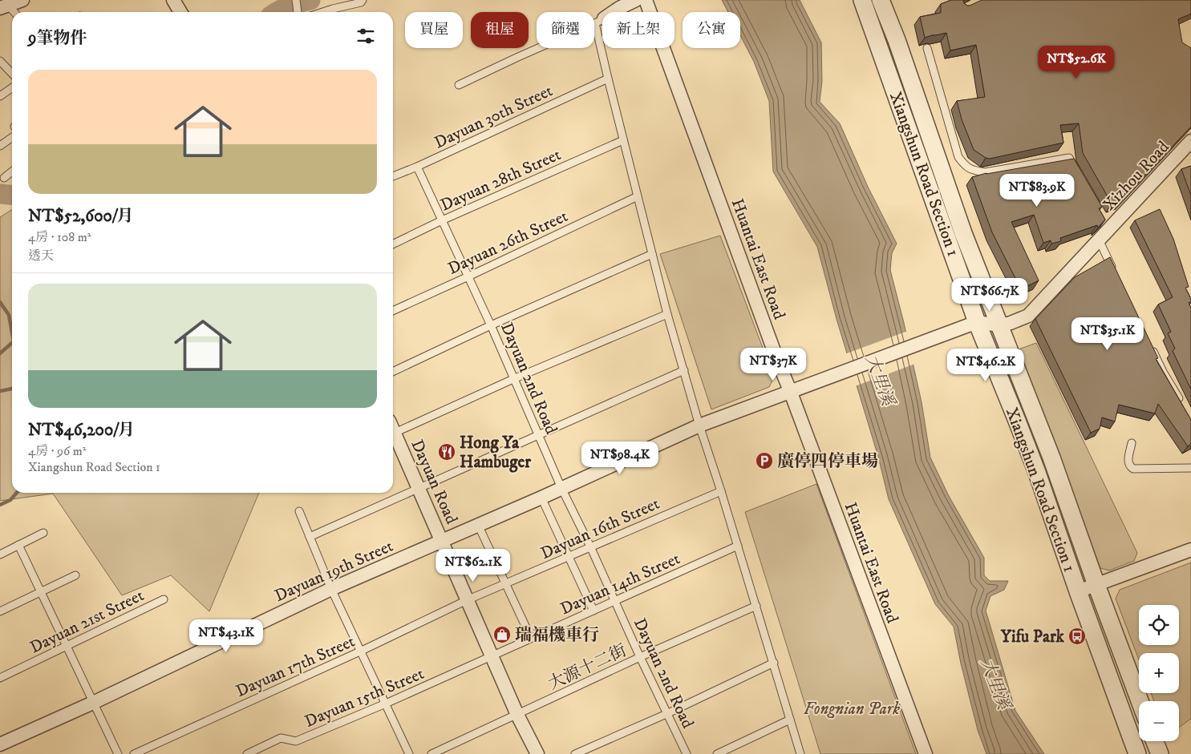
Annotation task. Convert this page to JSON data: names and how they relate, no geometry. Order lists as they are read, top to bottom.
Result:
{
  "streets": {
    "street": [
      "Xiangshun Road Section 1",
      "Xizhou Road",
      "Huantai East Road",
      "Dayuan Road",
      "Dayuan 19th Street"
    ],
    "lane": [
      "Dayuan 30th Street",
      "Dayuan 28th Street",
      "Dayuan 26th Street",
      "Dayuan 2nd Road",
      "Dayuan 16th Street",
      "Dayuan 14th Street",
      "Dayuan 21st Street",
      "Dayuan 17th Street",
      "大源十二街",
      "Dayuan 15th Street"
    ]
  },
  "crossings": [
    ["Dayuan 30th Street", "Dayuan 2nd Road"],
    ["Xiangshun Road Section 1", "Xizhou Road"],
    ["Xiangshun Road Section 1", "Dayuan 19th Street"],
    ["Dayuan 28th Street", "Dayuan 2nd Road"],
    ["Dayuan 26th Street", "Dayuan 2nd Road"],
    ["Huantai East Road", "Dayuan 19th Street"],
    ["Dayuan 2nd Road", "Dayuan 16th Street"],
    ["Dayuan 2nd Road", "Dayuan 19th Street"],
    ["Dayuan 2nd Road", "Dayuan 14th Street"],
    ["Dayuan 2nd Road", "大源十二街"],
    ["Dayuan Road", "Dayuan 16th Street"],
    ["Dayuan Road", "Dayuan 19th Street"],
    ["Dayuan Road", "Dayuan 14th Street"],
    ["Dayuan Road", "Dayuan 17th Street"],
    ["Dayuan Road", "大源十二街"],
    ["Dayuan Road", "Dayuan 15th Street"],
    ["Dayuan 16th Street", "Dayuan 17th Street"],
    ["Dayuan 14th Street", "Dayuan 15th Street"]
  ],
  "water": ["大里溪"],
  "parks": ["Fongnian Park"],
  "places": {
    "restaurant": ["Hong Ya Hambuger"],
    "parking": ["廣停四停車場"],
    "shop": ["瑞福機車行"],
    "bus stop": ["Yifu Park"]
  },
  "page": {
    "chip": [
      "買屋",
      "租屋",
      "篩選",
      "新上架",
      "公寓"
    ],
    "heading": "9筆物件",
    "price": [
      "NT$52.6K",
      "NT$83.9K",
      "NT$66.7K",
      "NT$35.1K",
      "NT$37K",
      "NT$46.2K",
      "NT$98.4K",
      "NT$62.1K",
      "NT$43.1K"
    ],
    "list": [
      {
        "name": "NT$52,600/月",
        "note": "4房 · 108 m² · 透天"
      },
      {
        "name": "NT$46,200/月",
        "note": "4房 · 96 m² · Xiangshun Road Section 1"
      }
    ],
    "map_buttons": ["+", "−"]
  }
}
